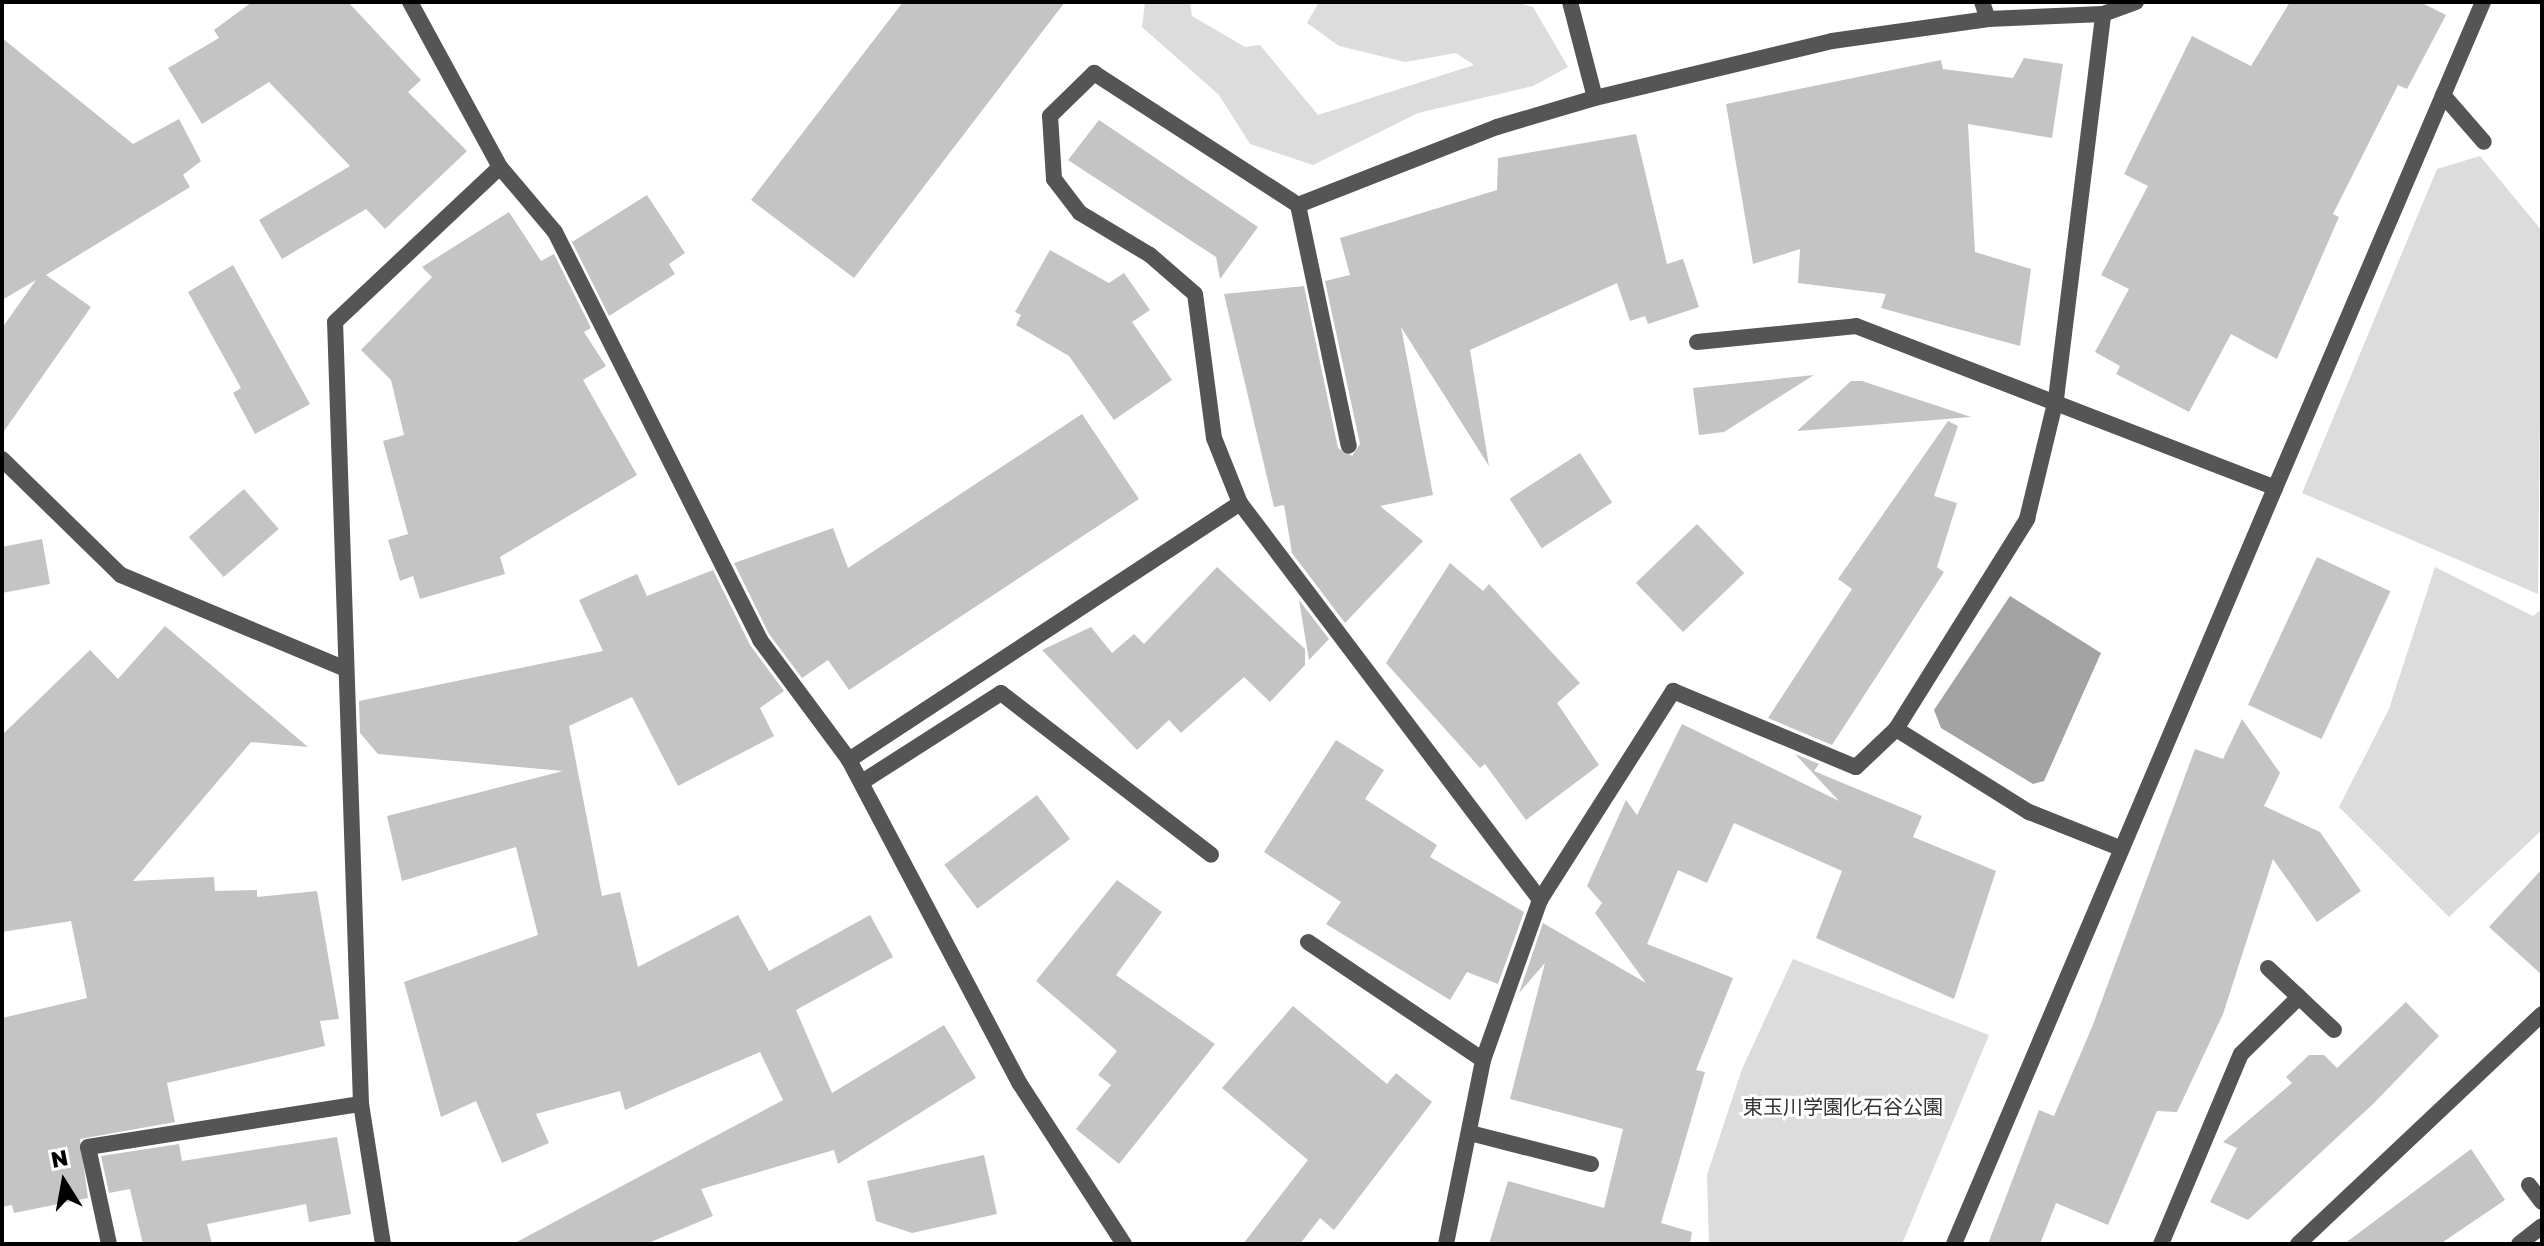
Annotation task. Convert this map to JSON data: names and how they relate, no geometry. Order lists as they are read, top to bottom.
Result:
{
  "parks": ["東玉川学園化石谷公園"],
  "north": "top"
}
